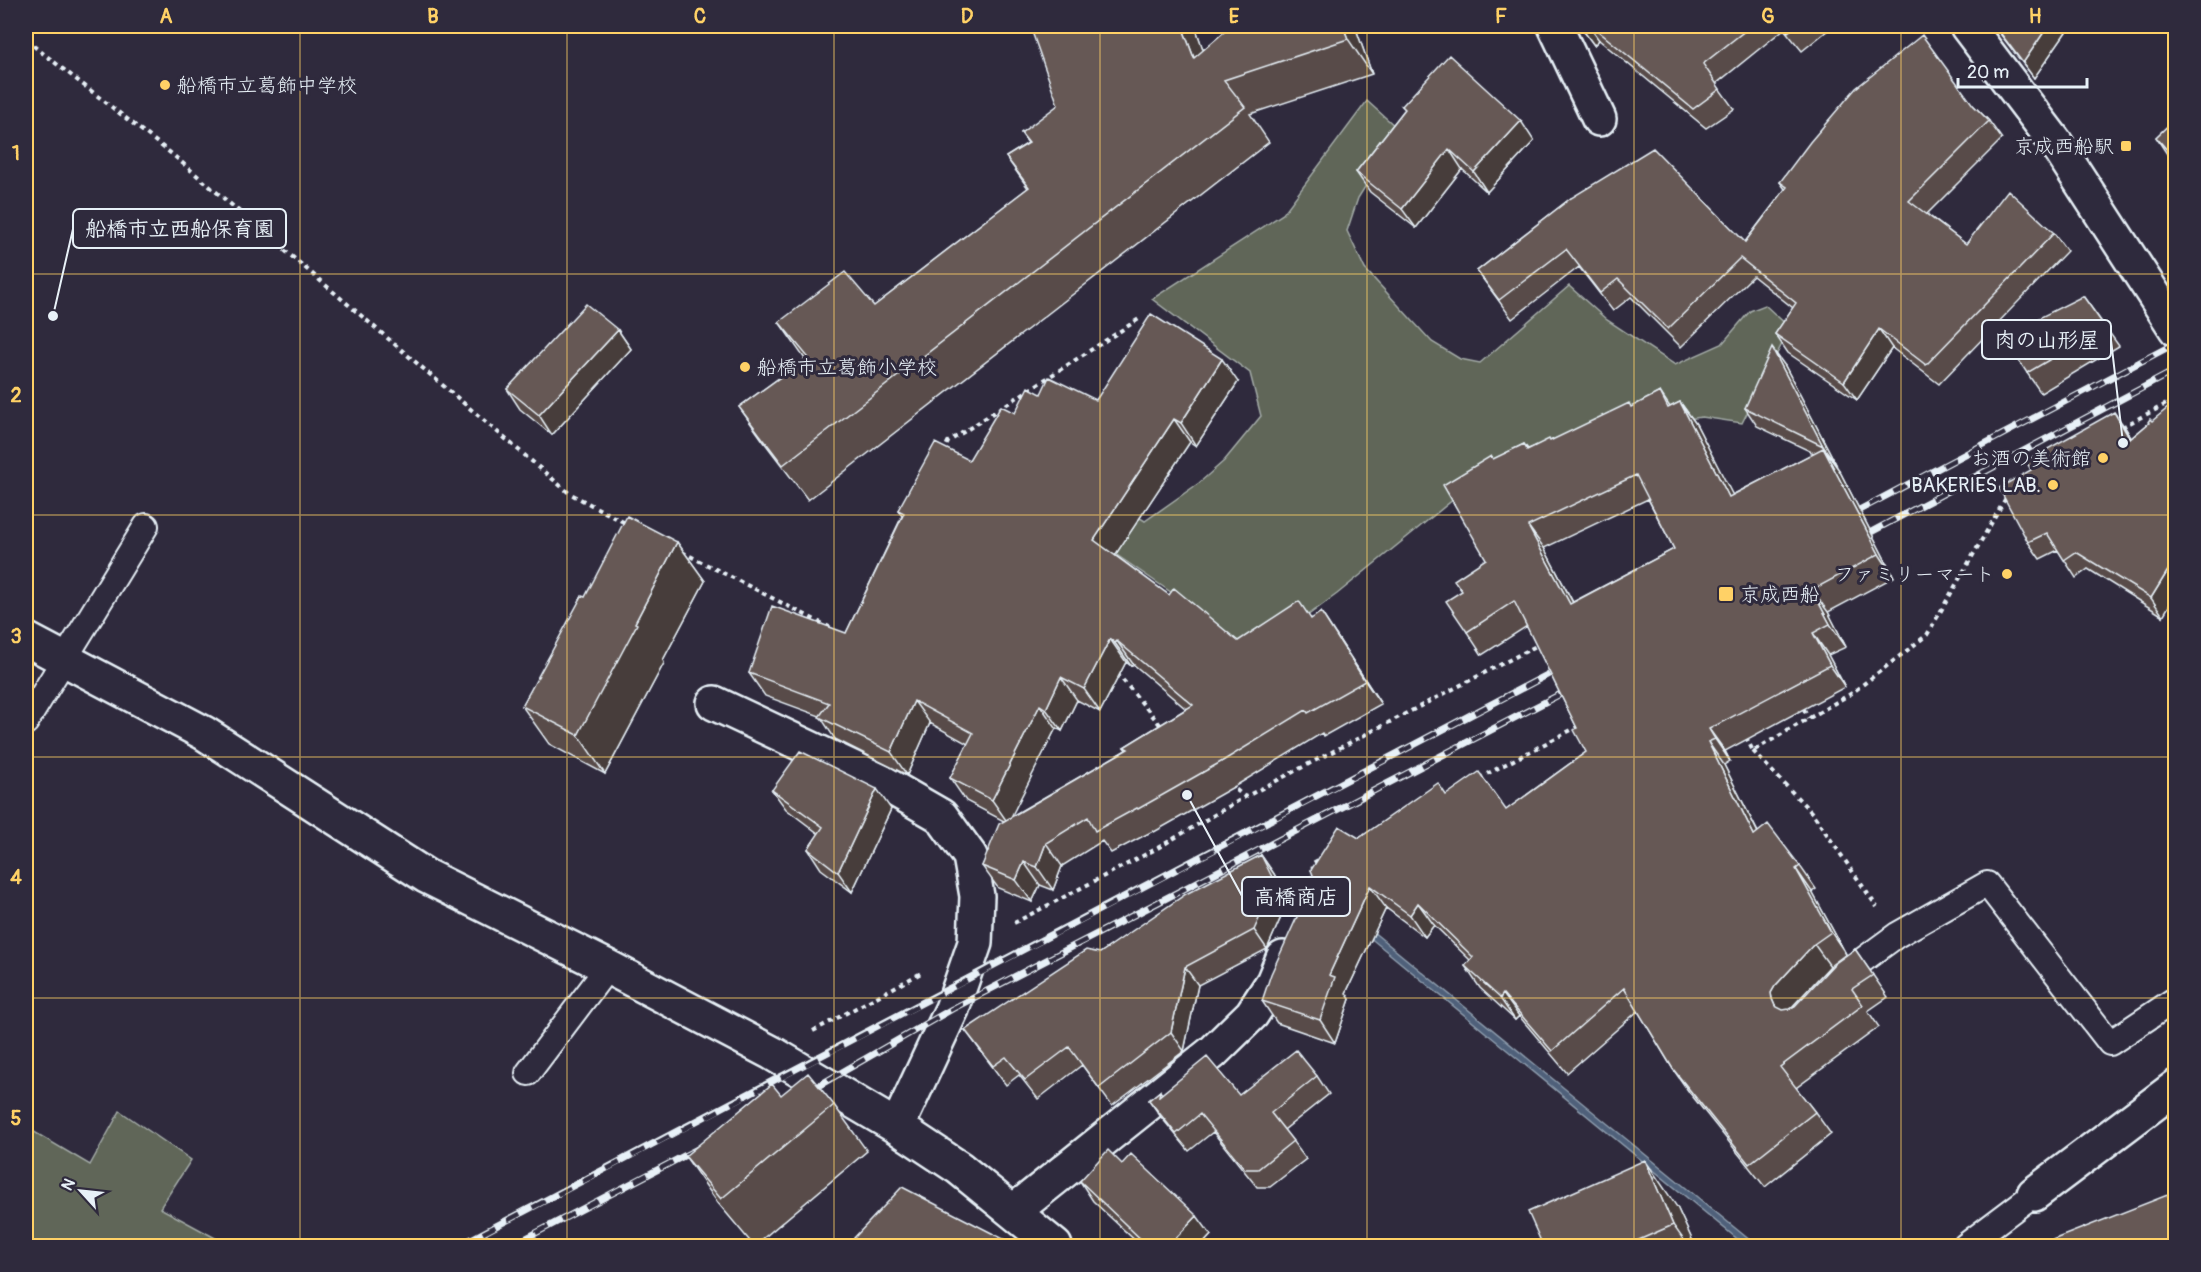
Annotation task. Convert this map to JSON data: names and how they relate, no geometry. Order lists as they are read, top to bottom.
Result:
{
  "places": {
    "other": [
      "船橋市立葛飾中学校",
      "船橋市立西船保育園",
      "船橋市立葛飾小学校",
      "肉の山形屋",
      "お酒の美術館",
      "BAKERIES LAB.",
      "ファミリーマート",
      "高橋商店"
    ],
    "transit": ["京成西船駅", "京成西船"]
  },
  "scale_bar": "20 m",
  "north": "top left",
  "grid": {
    "columns": [
      "A",
      "B",
      "C",
      "D",
      "E",
      "F",
      "G",
      "H"
    ],
    "rows": [
      "1",
      "2",
      "3",
      "4",
      "5"
    ]
  }
}
